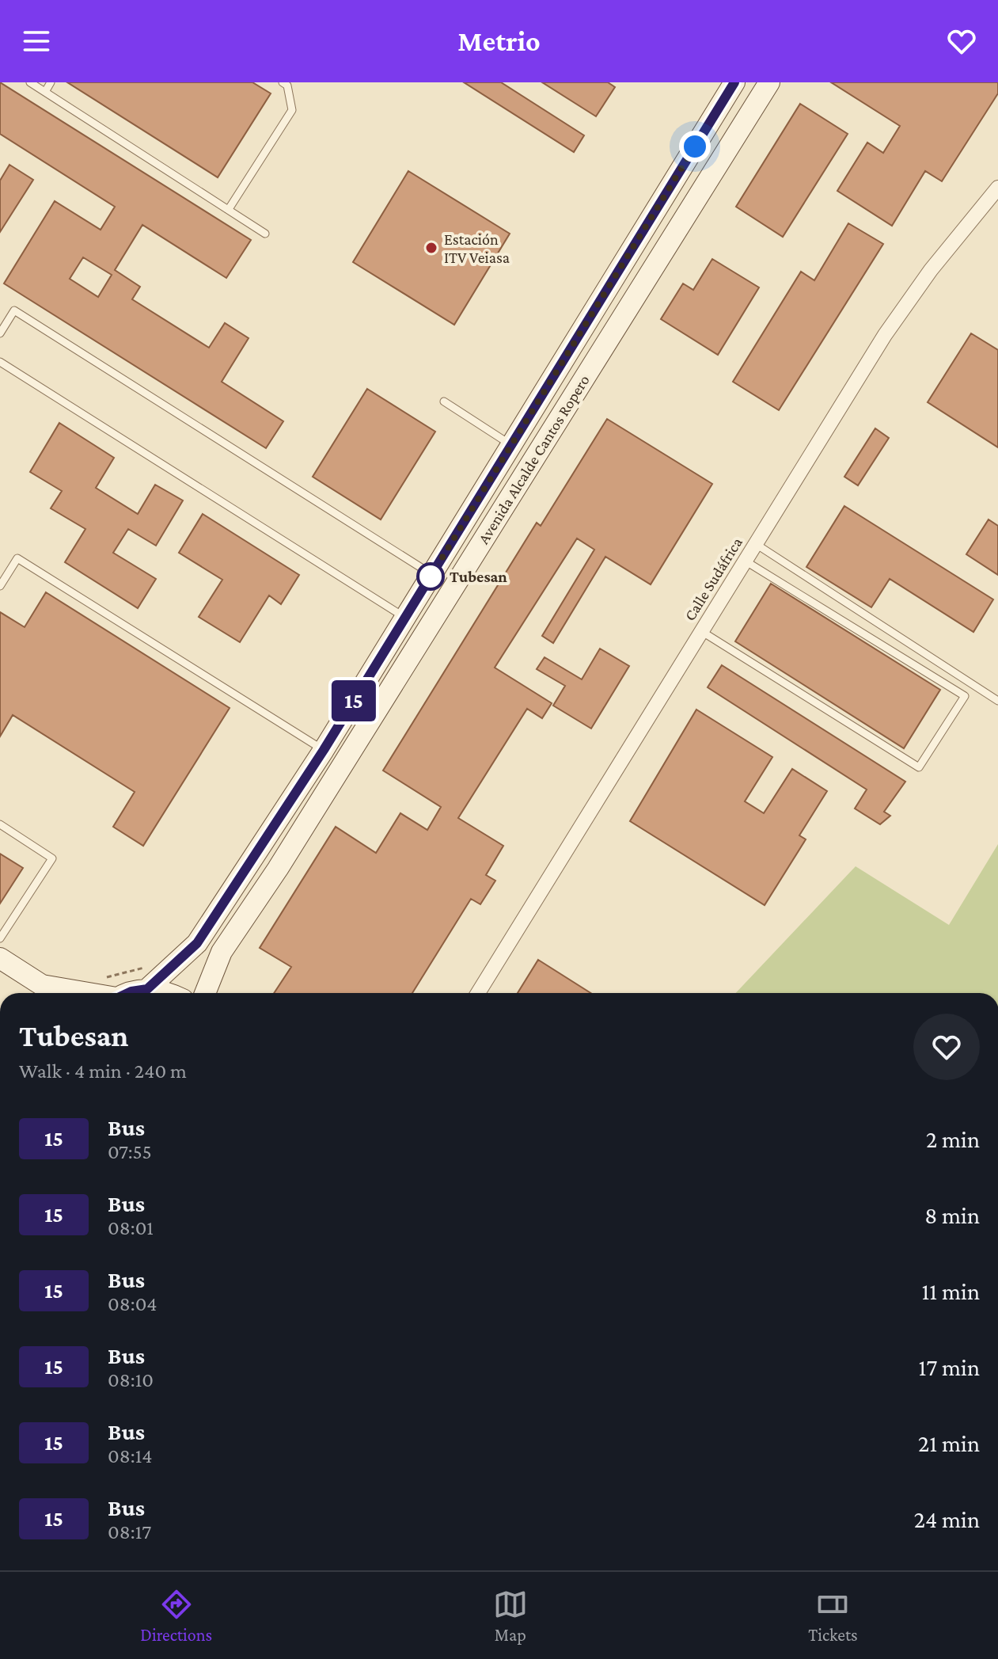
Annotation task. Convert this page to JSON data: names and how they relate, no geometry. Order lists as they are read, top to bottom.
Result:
{
  "streets": {
    "main road": ["Avenida Alcalde Cantos Ropero"],
    "street": ["Calle Sudáfrica"]
  },
  "places": ["Estación ITV Veiasa", "Tubesan"],
  "lines": ["bus line 15"],
  "page": {
    "header": "Metrio",
    "on_map": "15",
    "heading": ["Tubesan", "Walk · 4 min · 240 m"],
    "list": [
      {
        "mark": "15",
        "name": "Bus",
        "note": "07:55",
        "value": "2 min"
      },
      {
        "mark": "15",
        "name": "Bus",
        "note": "08:01",
        "value": "8 min"
      },
      {
        "mark": "15",
        "name": "Bus",
        "note": "08:04",
        "value": "11 min"
      },
      {
        "mark": "15",
        "name": "Bus",
        "note": "08:10",
        "value": "17 min"
      },
      {
        "mark": "15",
        "name": "Bus",
        "note": "08:14",
        "value": "21 min"
      },
      {
        "mark": "15",
        "name": "Bus",
        "note": "08:17",
        "value": "24 min"
      }
    ],
    "tabs": ["Directions", "Map", "Tickets"]
  }
}
